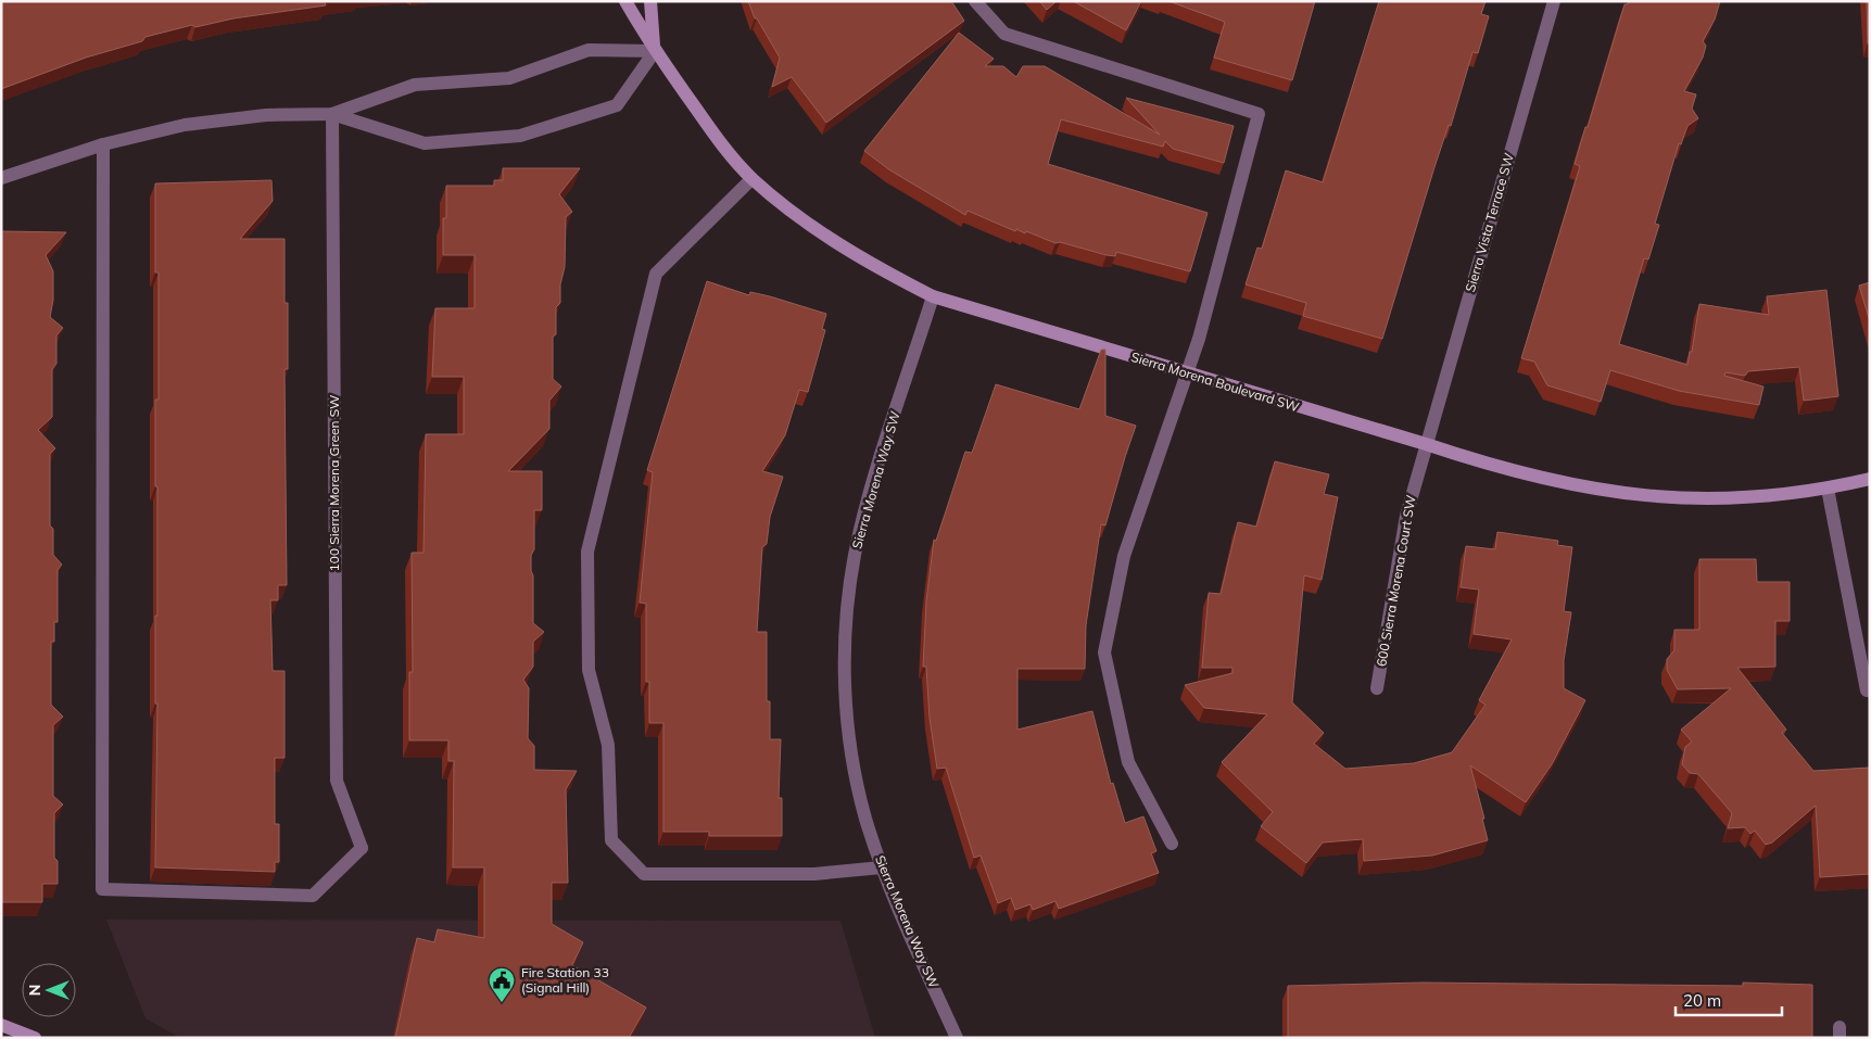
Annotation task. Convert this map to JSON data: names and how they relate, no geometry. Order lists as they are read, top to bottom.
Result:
{
  "streets": {
    "street": [
      "Sierra Vista Terrace SW",
      "Sierra Morena Boulevard SW",
      "Sierra Morena Way SW",
      "100 Sierra Morena Green SW",
      "600 Sierra Morena Court SW"
    ]
  },
  "crossings": [
    ["Sierra Vista Terrace SW", "Sierra Morena Boulevard SW"],
    ["Sierra Vista Terrace SW", "600 Sierra Morena Court SW"],
    ["Sierra Morena Boulevard SW", "Sierra Morena Way SW"],
    ["Sierra Morena Boulevard SW", "600 Sierra Morena Court SW"]
  ],
  "places": {
    "public building": ["Fire Station 33 (Signal Hill)"]
  },
  "scale_bar": "20 m",
  "north": "left"
}
